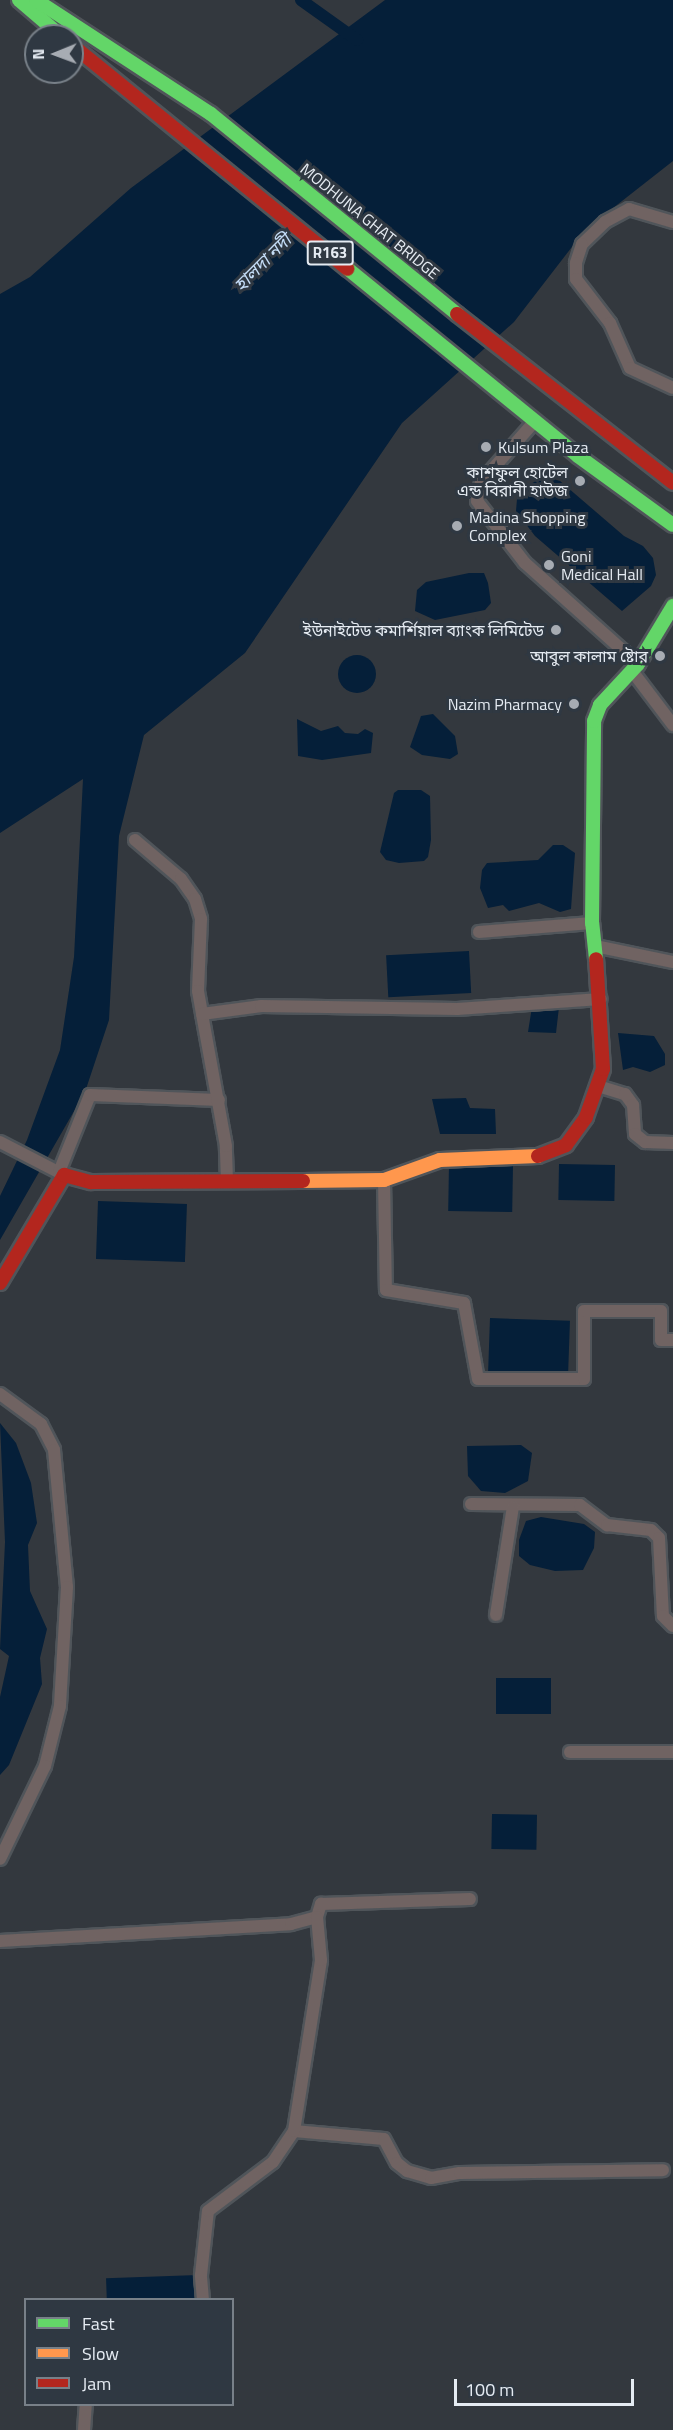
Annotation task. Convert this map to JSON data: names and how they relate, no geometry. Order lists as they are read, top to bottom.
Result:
{
  "streets": {
    "main road": ["MODHUNA GHAT BRIDGE", "R163"]
  },
  "water": ["হালদা নদী"],
  "places": [
    "Kulsum Plaza",
    "কাশফুল হোটেল এন্ড বিরানী হাউজ",
    "Madina Shopping Complex",
    "Goni Medical Hall",
    "ইউনাইটেড কমার্শিয়াল ব্যাংক লিমিটেড",
    "আবুল কালাম ষ্টোর",
    "Nazim Pharmacy"
  ],
  "legend": ["Fast", "Slow", "Jam"],
  "scale_bar": "100 m",
  "north": "left"
}
